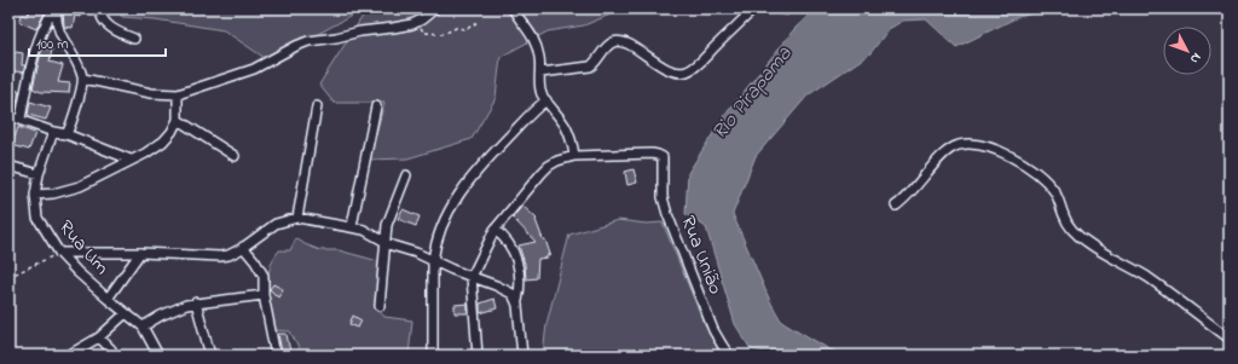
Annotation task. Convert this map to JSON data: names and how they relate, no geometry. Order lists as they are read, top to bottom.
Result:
{
  "streets": {
    "street": ["Rua Um", "Rua União"]
  },
  "water": ["Rio Pirapama"],
  "scale_bar": "100 m",
  "north": "bottom right"
}
